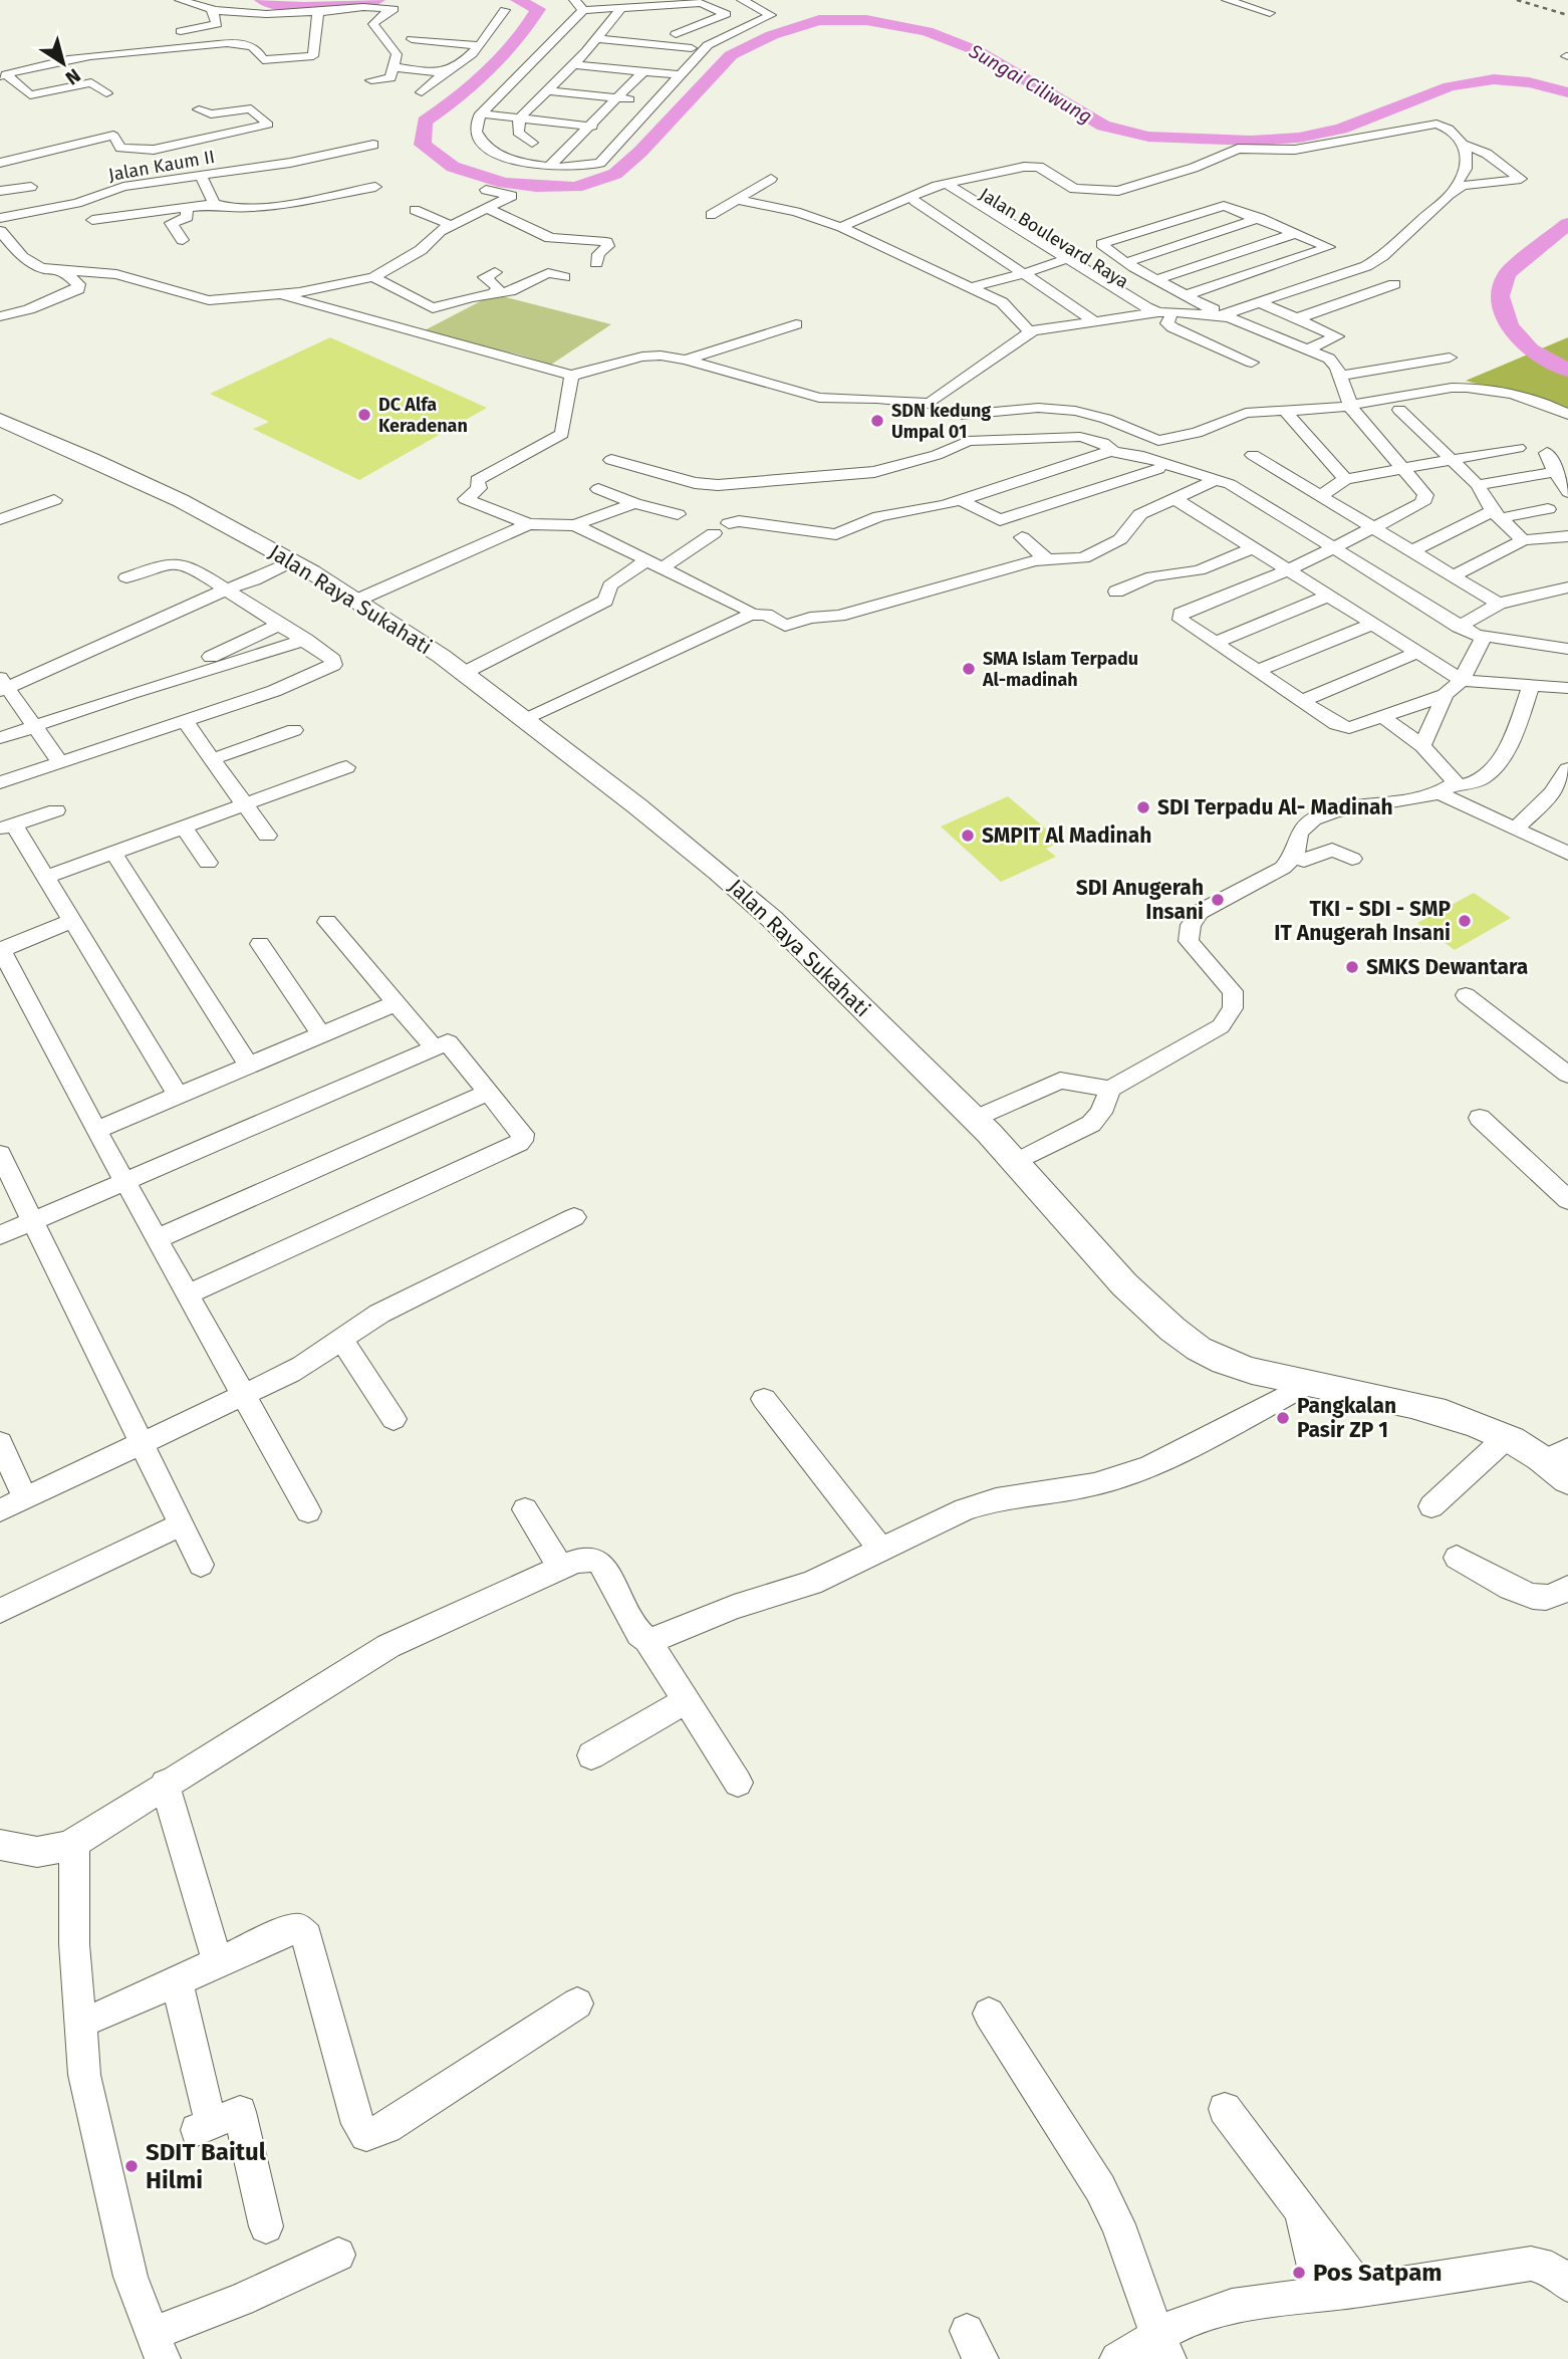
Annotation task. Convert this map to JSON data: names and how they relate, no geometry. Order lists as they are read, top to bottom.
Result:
{
  "streets": {
    "main road": ["Jalan Raya Sukahati"],
    "street": ["Jalan Kaum II", "Jalan Boulevard Raya"]
  },
  "water": ["Sungai Ciliwung"],
  "places": [
    "DC Alfa Keradenan",
    "SDN kedung Umpal 01",
    "SMA Islam Terpadu Al-madinah",
    "SDI Terpadu Al- Madinah",
    "SMPIT Al Madinah",
    "SDI Anugerah Insani",
    "TKI - SDI - SMP IT Anugerah Insani",
    "SMKS Dewantara",
    "Pangkalan Pasir ZP 1",
    "SDIT Baitul Hilmi",
    "Pos Satpam"
  ],
  "north": "bottom right"
}
